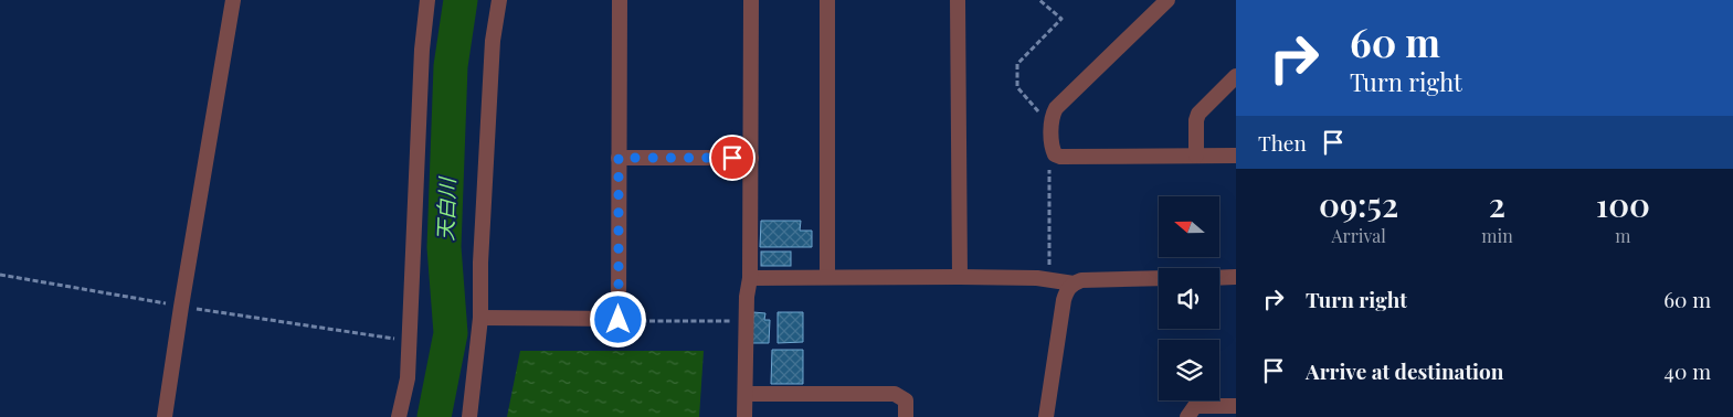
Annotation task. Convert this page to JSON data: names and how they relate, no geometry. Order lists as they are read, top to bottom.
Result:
{
  "water": ["天白川"],
  "north": "left",
  "page": {
    "turn": ["60 m", "Turn right"],
    "then": "Then",
    "eta": [
      "09:52",
      "Arrival",
      "2",
      "min",
      "100",
      "m"
    ],
    "list": [
      {
        "name": "Turn right",
        "value": "60 m"
      },
      {
        "name": "Arrive at destination",
        "value": "40 m"
      }
    ]
  }
}
